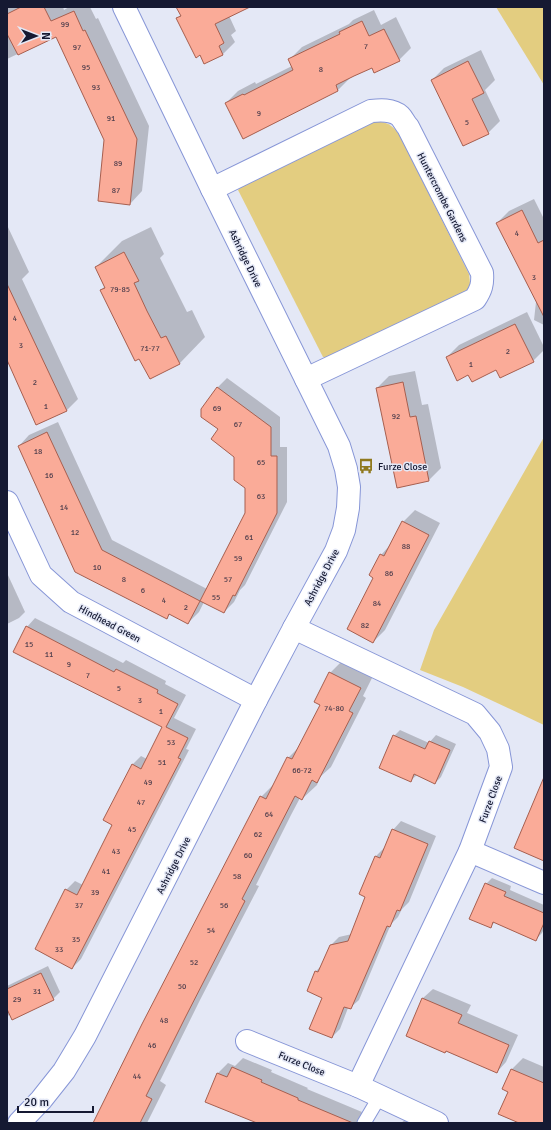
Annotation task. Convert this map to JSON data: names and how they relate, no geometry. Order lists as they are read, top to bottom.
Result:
{
  "streets": {
    "street": [
      "Huntercrombe Gardens",
      "Ashridge Drive",
      "Hindhead Green",
      "Furze Close"
    ]
  },
  "crossings": [
    ["Huntercrombe Gardens", "Ashridge Drive"],
    ["Ashridge Drive", "Hindhead Green"],
    ["Ashridge Drive", "Furze Close"]
  ],
  "places": {
    "bus stop": ["Furze Close"]
  },
  "house_numbers": [
    "99",
    "7",
    "97",
    "95",
    "8",
    "93",
    "9",
    "91",
    "5",
    "89",
    "87",
    "4",
    "3",
    "79-85",
    "4",
    "3",
    "71-77",
    "2",
    "1",
    "2",
    "1",
    "69",
    "92",
    "67",
    "18",
    "65",
    "16",
    "63",
    "14",
    "12",
    "61",
    "88",
    "59",
    "10",
    "86",
    "8",
    "57",
    "6",
    "55",
    "4",
    "84",
    "2",
    "82",
    "15",
    "11",
    "9",
    "7",
    "5",
    "3",
    "74-80",
    "1",
    "53",
    "51",
    "66-72",
    "49",
    "47",
    "64",
    "45",
    "62",
    "43",
    "60",
    "41",
    "58",
    "39",
    "37",
    "56",
    "54",
    "35",
    "33",
    "52",
    "50",
    "31",
    "29",
    "48",
    "46",
    "44"
  ],
  "scale_bar": "20 m",
  "north": "right"
}
